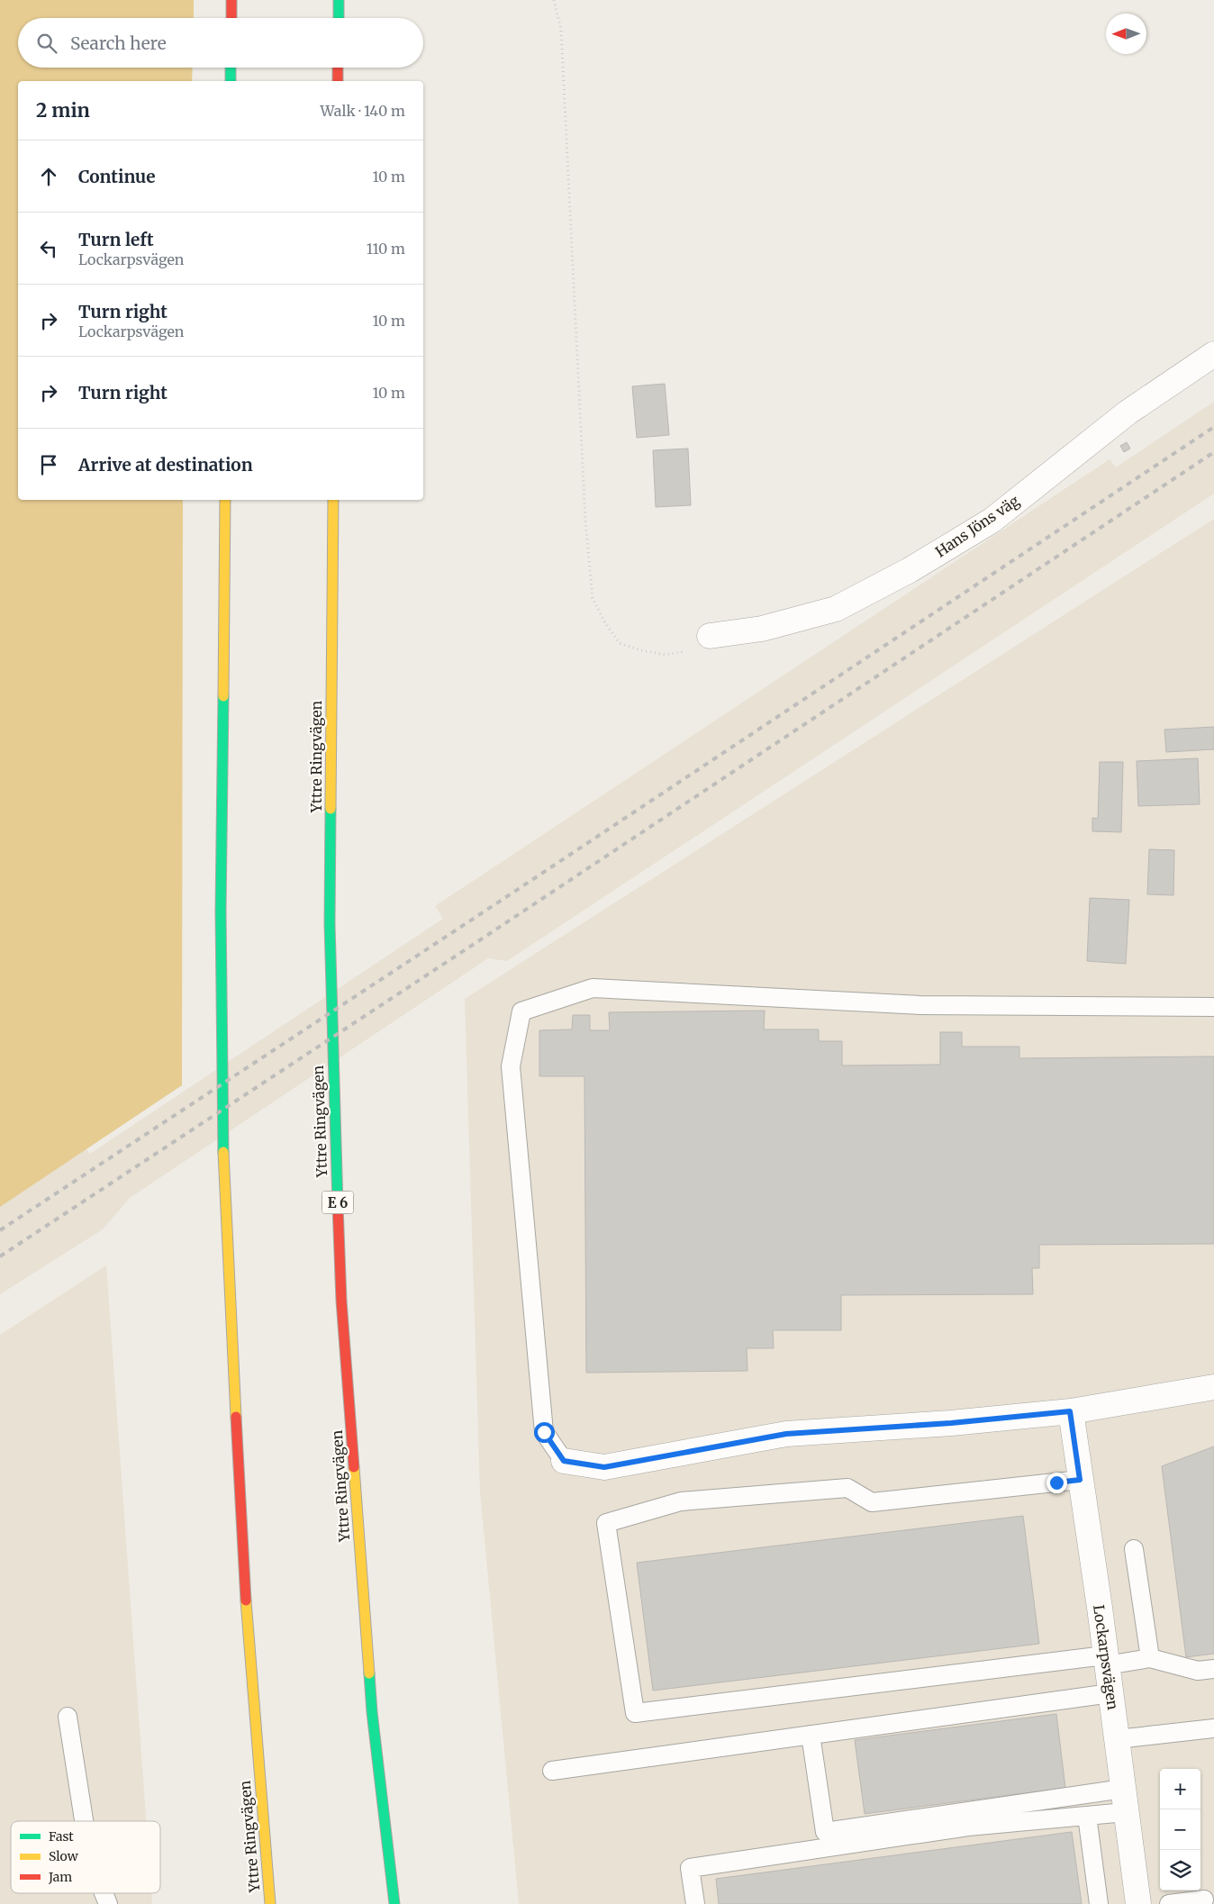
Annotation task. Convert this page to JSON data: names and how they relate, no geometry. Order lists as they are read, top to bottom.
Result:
{
  "streets": {
    "highway": ["Yttre Ringvägen", "E 6"],
    "street": ["Hans Jöns väg", "Lockarpsvägen"]
  },
  "legend": ["Fast", "Slow", "Jam"],
  "north": "left",
  "page": {
    "search": "Search here",
    "heading": ["2 min", "Walk · 140 m"],
    "list": [
      ["Continue", "10 m"],
      ["Turn left", "Lockarpsvägen", "110 m"],
      ["Turn right", "Lockarpsvägen", "10 m"],
      ["Turn right", "10 m"],
      "Arrive at destination"
    ],
    "map_buttons": ["+", "−"]
  }
}
